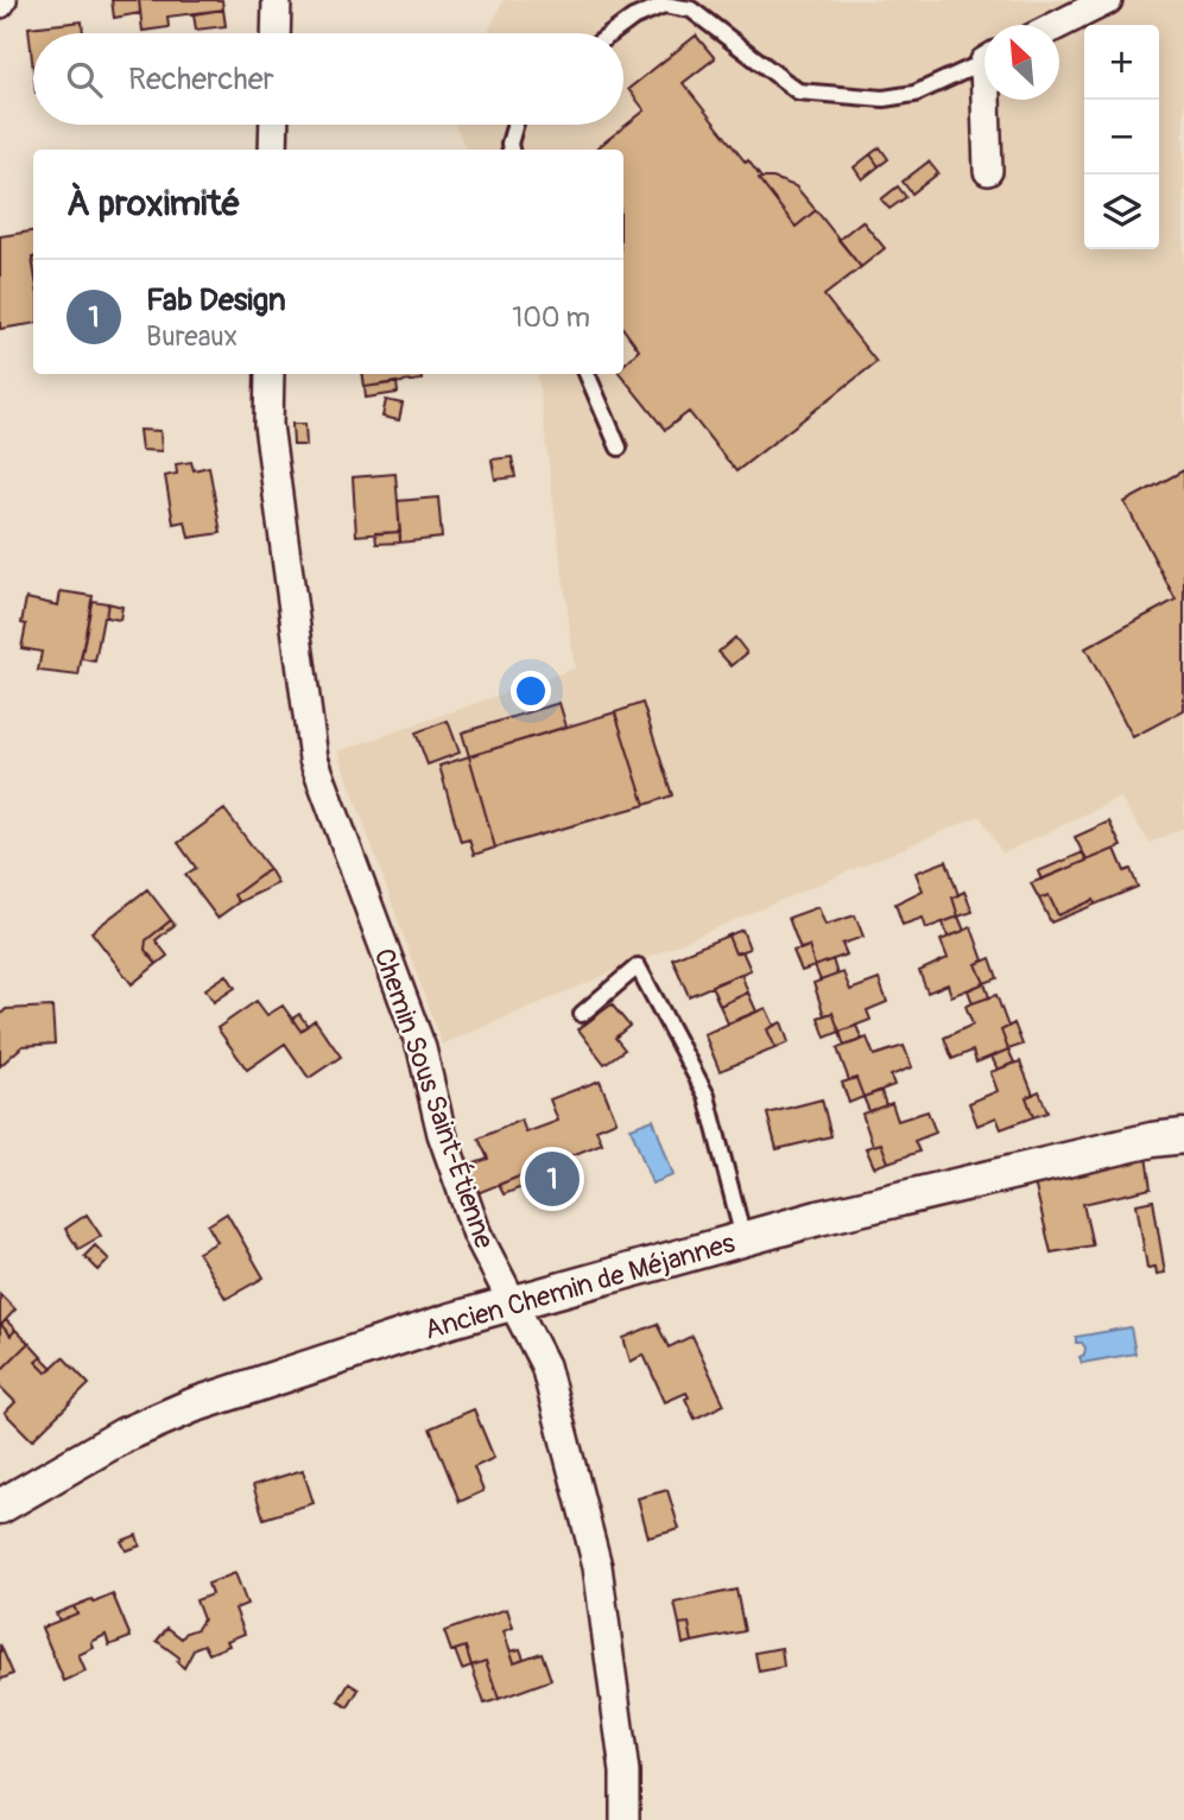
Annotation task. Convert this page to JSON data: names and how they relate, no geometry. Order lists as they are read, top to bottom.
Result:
{
  "streets": {
    "street": ["Chemin Sous Saint-Étienne", "Ancien Chemin de Méjannes"]
  },
  "crossings": [
    ["Chemin Sous Saint-Étienne", "Ancien Chemin de Méjannes"]
  ],
  "north": "top left",
  "page": {
    "map_buttons": ["+", "−"],
    "search": "Rechercher",
    "heading": "À proximité",
    "list": [
      {
        "mark": "1",
        "name": "Fab Design",
        "note": "Bureaux",
        "value": "100 m"
      }
    ],
    "pins": "1"
  }
}
